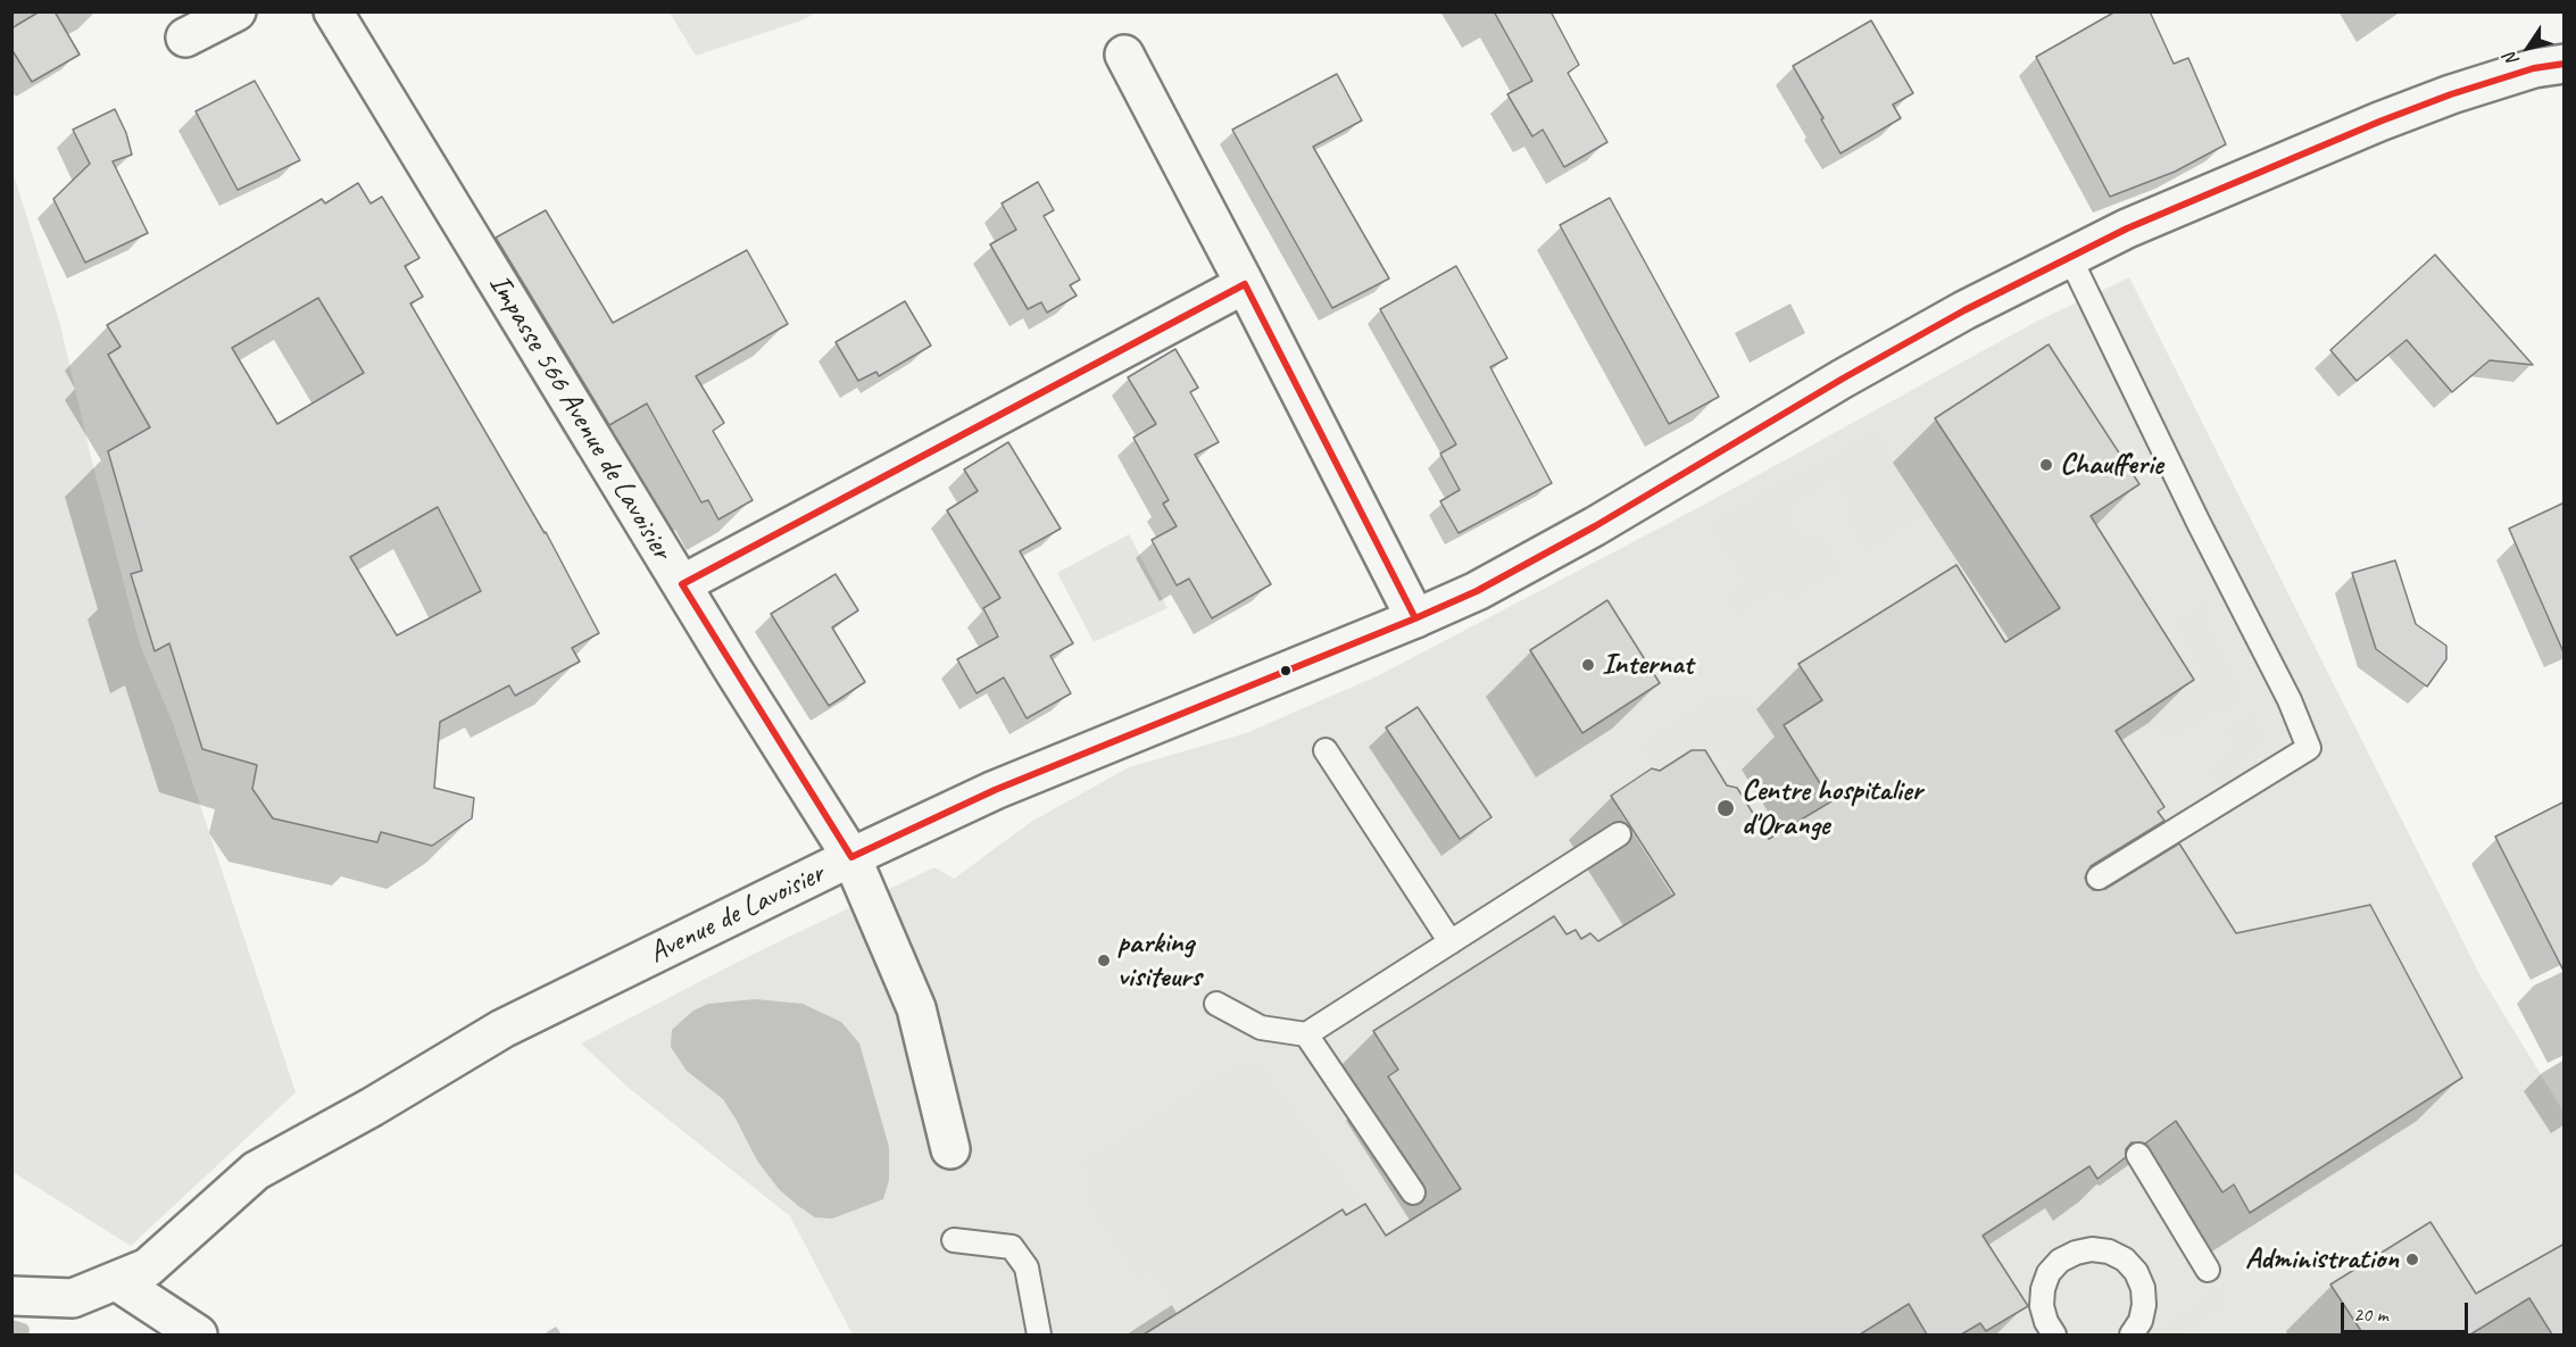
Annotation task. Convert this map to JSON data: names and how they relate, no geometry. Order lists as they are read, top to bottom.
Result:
{
  "streets": {
    "street": ["Impasse 566 Avenue de Lavoisier", "Avenue de Lavoisier"]
  },
  "crossings": [
    ["Impasse 566 Avenue de Lavoisier", "Avenue de Lavoisier"]
  ],
  "places": [
    "Chaufferie",
    "Internat",
    "Centre hospitalier d'Orange",
    "parking visiteurs",
    "Administration"
  ],
  "scale_bar": "20 m",
  "north": "bottom left"
}
